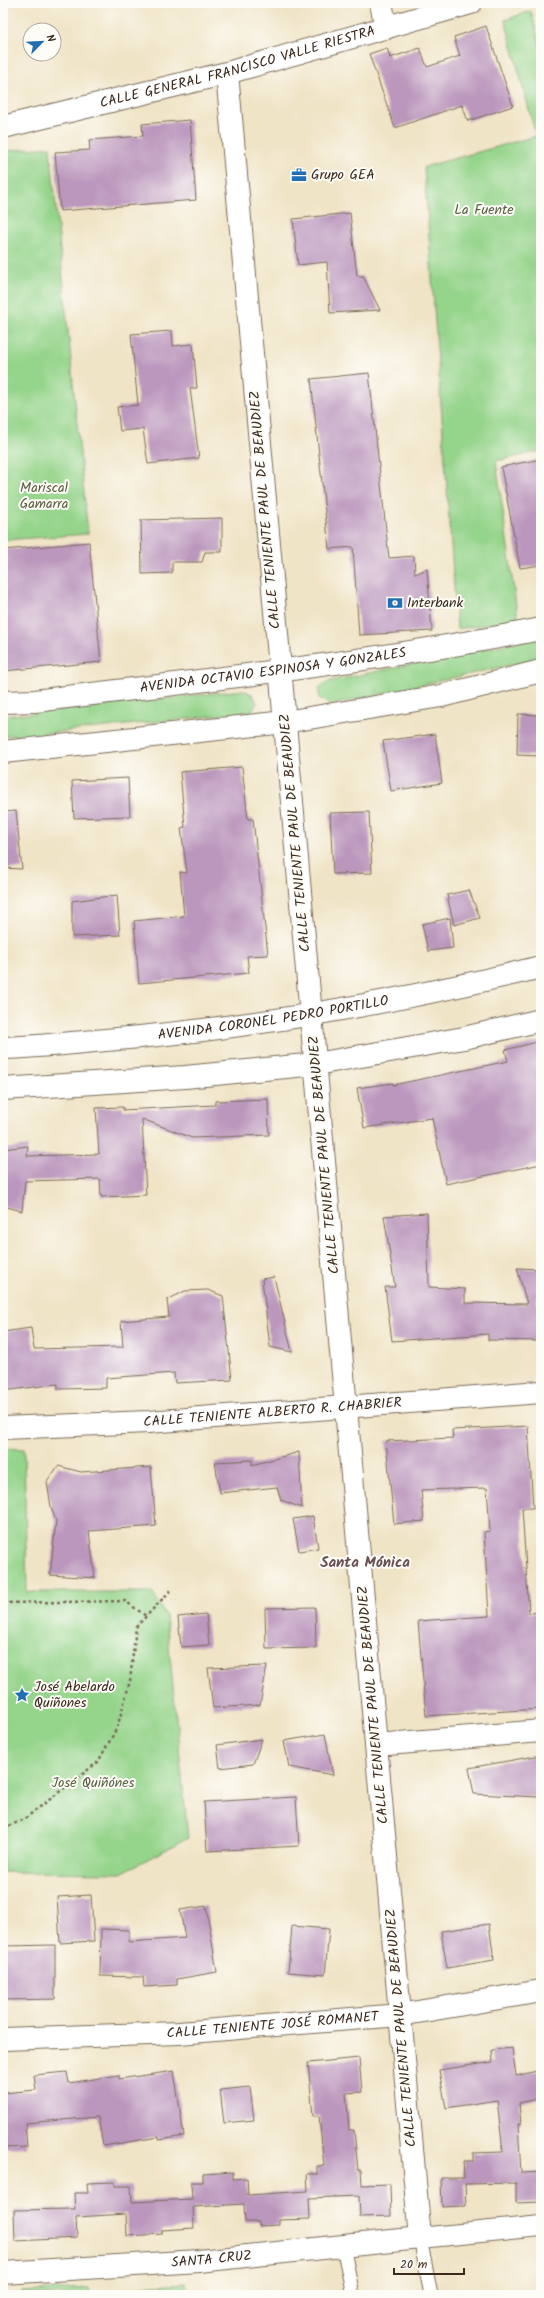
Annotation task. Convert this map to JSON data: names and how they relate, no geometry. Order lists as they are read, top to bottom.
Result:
{
  "streets": {
    "street": [
      "CALLE GENERAL FRANCISCO VALLE RIESTRA",
      "CALLE TENIENTE PAUL DE BEAUDIEZ",
      "AVENIDA OCTAVIO ESPINOSA Y GONZALES",
      "AVENIDA CORONEL PEDRO PORTILLO",
      "CALLE TENIENTE ALBERTO R. CHABRIER",
      "CALLE TENIENTE JOSÉ ROMANET",
      "SANTA CRUZ"
    ]
  },
  "crossings": [
    ["CALLE GENERAL FRANCISCO VALLE RIESTRA", "CALLE TENIENTE PAUL DE BEAUDIEZ"],
    ["CALLE TENIENTE PAUL DE BEAUDIEZ", "AVENIDA OCTAVIO ESPINOSA Y GONZALES"],
    ["CALLE TENIENTE PAUL DE BEAUDIEZ", "AVENIDA CORONEL PEDRO PORTILLO"],
    ["CALLE TENIENTE PAUL DE BEAUDIEZ", "CALLE TENIENTE ALBERTO R. CHABRIER"],
    ["CALLE TENIENTE PAUL DE BEAUDIEZ", "CALLE TENIENTE JOSÉ ROMANET"],
    ["CALLE TENIENTE PAUL DE BEAUDIEZ", "SANTA CRUZ"]
  ],
  "districts": ["Santa Mónica"],
  "parks": ["La Fuente", "Mariscal Gamarra", "José Quiñónes"],
  "places": {
    "office": ["Grupo GEA"],
    "bank": ["Interbank"],
    "place": ["José Abelardo Quiñones"]
  },
  "scale_bar": "20 m",
  "north": "top right"
}
